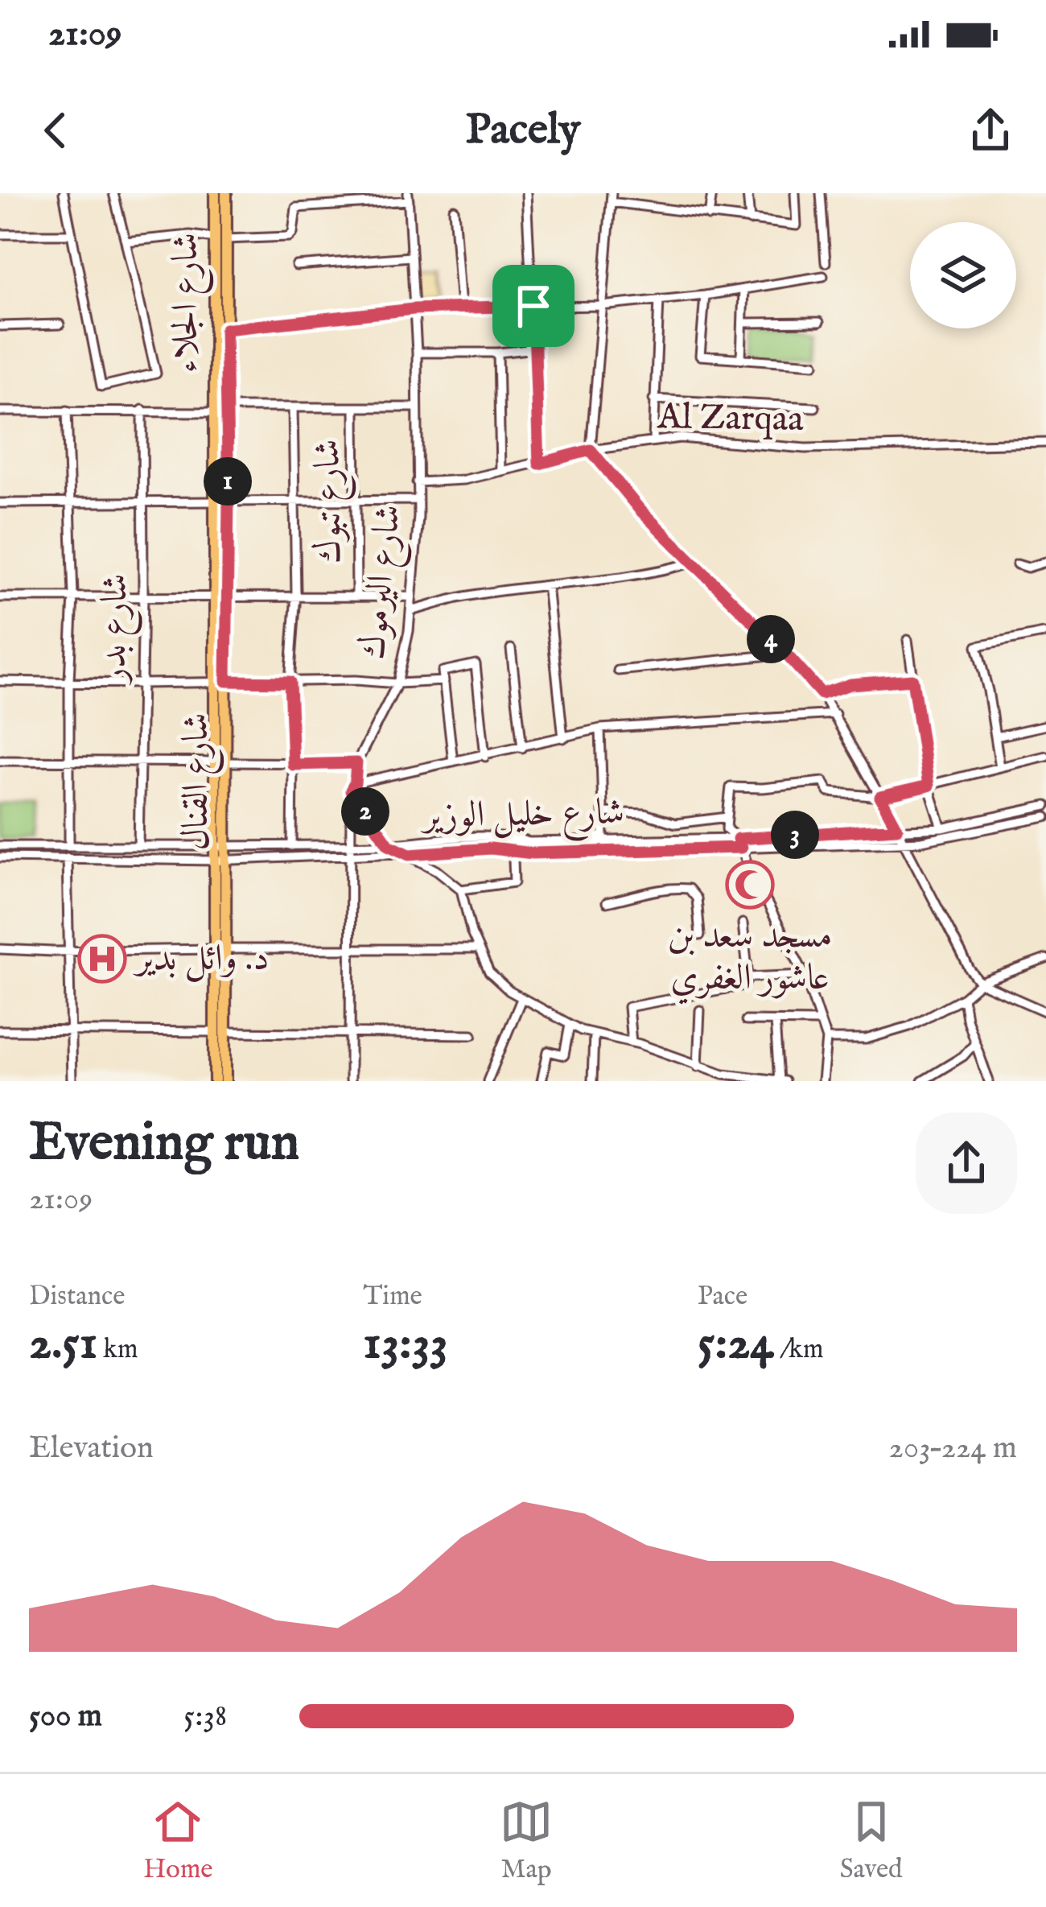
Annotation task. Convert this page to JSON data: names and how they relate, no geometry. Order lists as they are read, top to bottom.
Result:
{
  "streets": {
    "main road": ["شارع الجلاء", "شارع القنال"],
    "street": [
      "Al Zarqaa",
      "شارع تبوك",
      "شارع اليرموك",
      "شارع بدر",
      "شارع خليل الوزير"
    ]
  },
  "crossings": [
    ["شارع الجلاء", "شارع القنال"],
    ["Al Zarqaa", "شارع اليرموك"],
    ["شارع اليرموك", "شارع خليل الوزير"],
    ["شارع بدر", "شارع خليل الوزير"],
    ["شارع القنال", "شارع خليل الوزير"]
  ],
  "places": {
    "mosque": ["مسجد سعد بن عاشور الغفري"],
    "hospital": ["د. وائل بدير"]
  },
  "page": {
    "status": "21:09",
    "header": "Pacely",
    "pins": [
      "1",
      "4",
      "2",
      "3"
    ],
    "heading": ["Evening run", "21:09"],
    "stats": [
      ["Distance", "2.51 km"],
      ["Time", "13:33"],
      ["Pace", "5:24 /km"]
    ],
    "chart": ["Elevation", "203–224 m"],
    "list": [
      {
        "name": "500 m",
        "note": "5:38"
      }
    ],
    "tabs": ["Home", "Map", "Saved"]
  }
}
